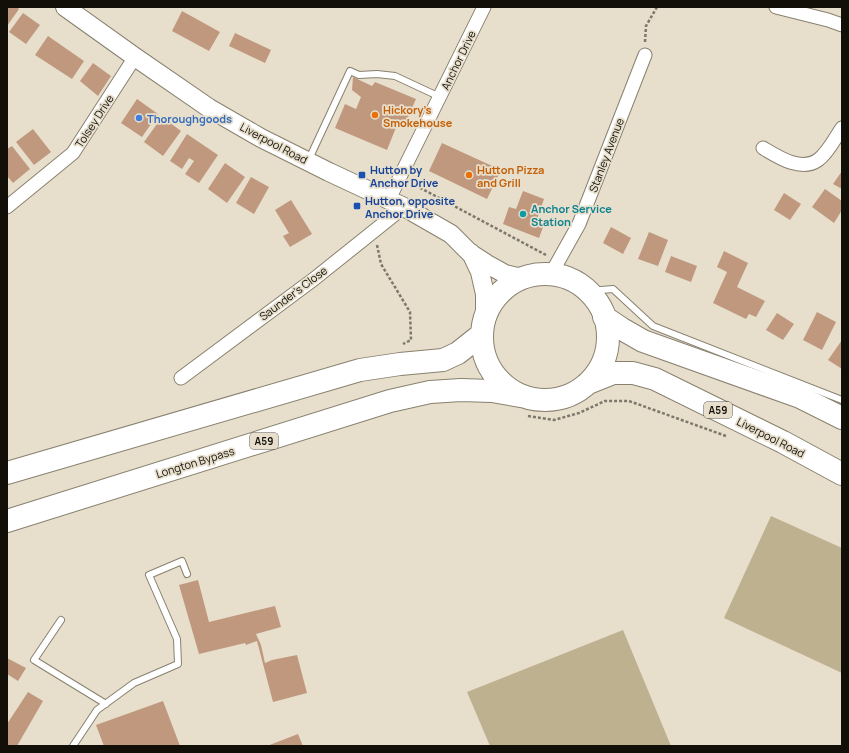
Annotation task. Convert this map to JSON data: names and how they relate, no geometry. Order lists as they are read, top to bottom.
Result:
{
  "streets": {
    "highway": ["Liverpool Road", "A59", "Longton Bypass"],
    "street": [
      "Anchor Drive",
      "Tolsey Drive",
      "Stanley Avenue",
      "Saunder's Close"
    ]
  },
  "crossings": [
    ["Anchor Drive", "Liverpool Road"],
    ["Anchor Drive", "Saunder's Close"],
    ["Tolsey Drive", "Liverpool Road"],
    ["Liverpool Road", "Stanley Avenue"],
    ["Liverpool Road", "Saunder's Close"],
    ["Liverpool Road", "Longton Bypass"],
    ["Stanley Avenue", "Longton Bypass"]
  ],
  "places": {
    "other": [
      "Hickory’s Smokehouse",
      "Thoroughgoods",
      "Hutton Pizza and Grill",
      "Anchor Service Station"
    ],
    "transit": ["Hutton by Anchor Drive", "Hutton, opposite Anchor Drive"]
  }
}
